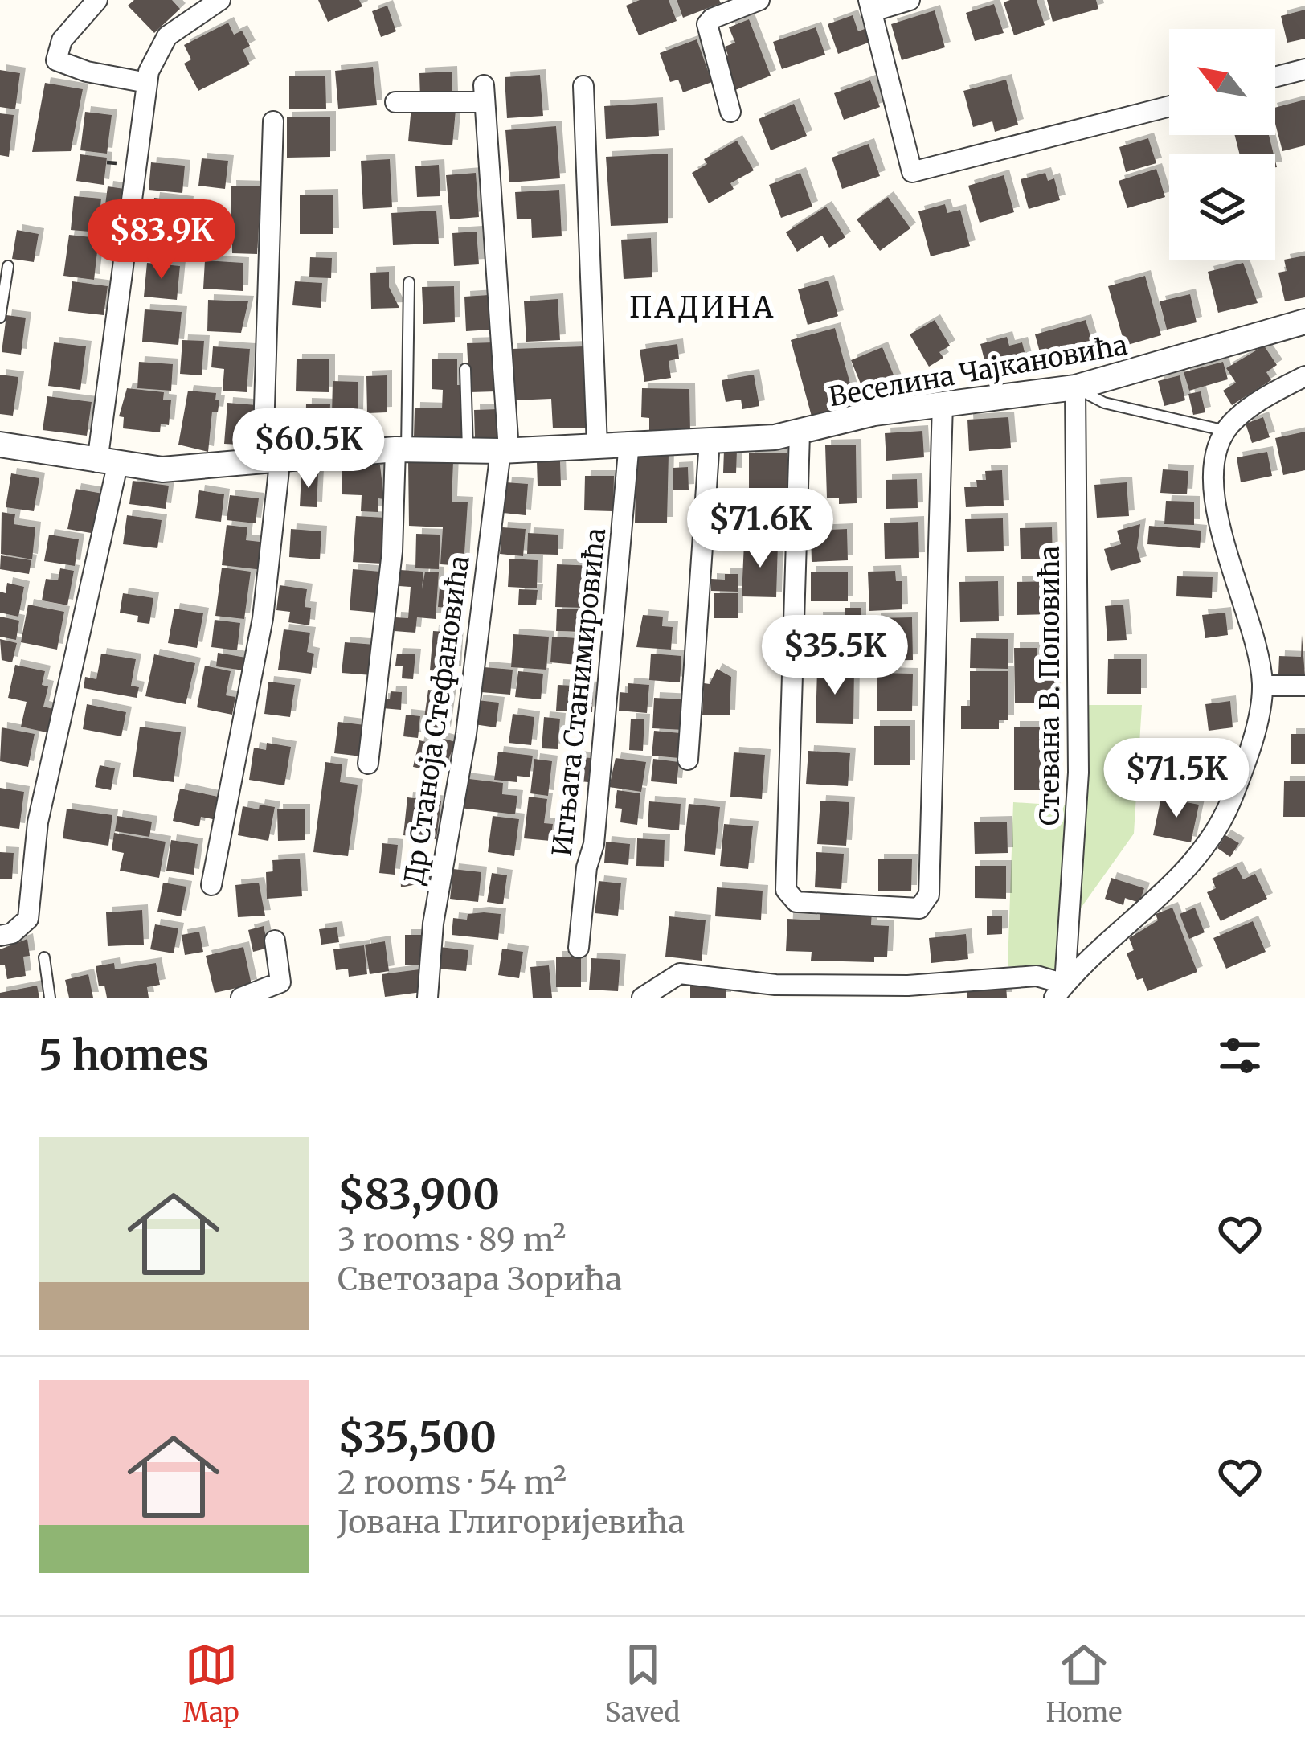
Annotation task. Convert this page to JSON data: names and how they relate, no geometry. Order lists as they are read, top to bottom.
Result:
{
  "streets": {
    "street": [
      "Веселина Чајкановића",
      "Стевана В. Поповића",
      "Игњата Станимировића",
      "Др Станоја Стефановића"
    ]
  },
  "crossings": [
    ["Веселина Чајкановића", "Стевана В. Поповића"],
    ["Веселина Чајкановића", "Игњата Станимировића"],
    ["Веселина Чајкановића", "Др Станоја Стефановића"]
  ],
  "districts": ["ПАДИНА"],
  "north": "top left",
  "page": {
    "price": [
      "$83.9K",
      "$60.5K",
      "$71.6K",
      "$35.5K",
      "$71.5K"
    ],
    "heading": "5 homes",
    "list": [
      {
        "name": "$83,900",
        "note": "3 rooms · 89 m² · Светозара Зорића"
      },
      {
        "name": "$35,500",
        "note": "2 rooms · 54 m² · Јована Глигоријевића"
      }
    ],
    "tabs": ["Map", "Saved", "Home"]
  }
}
